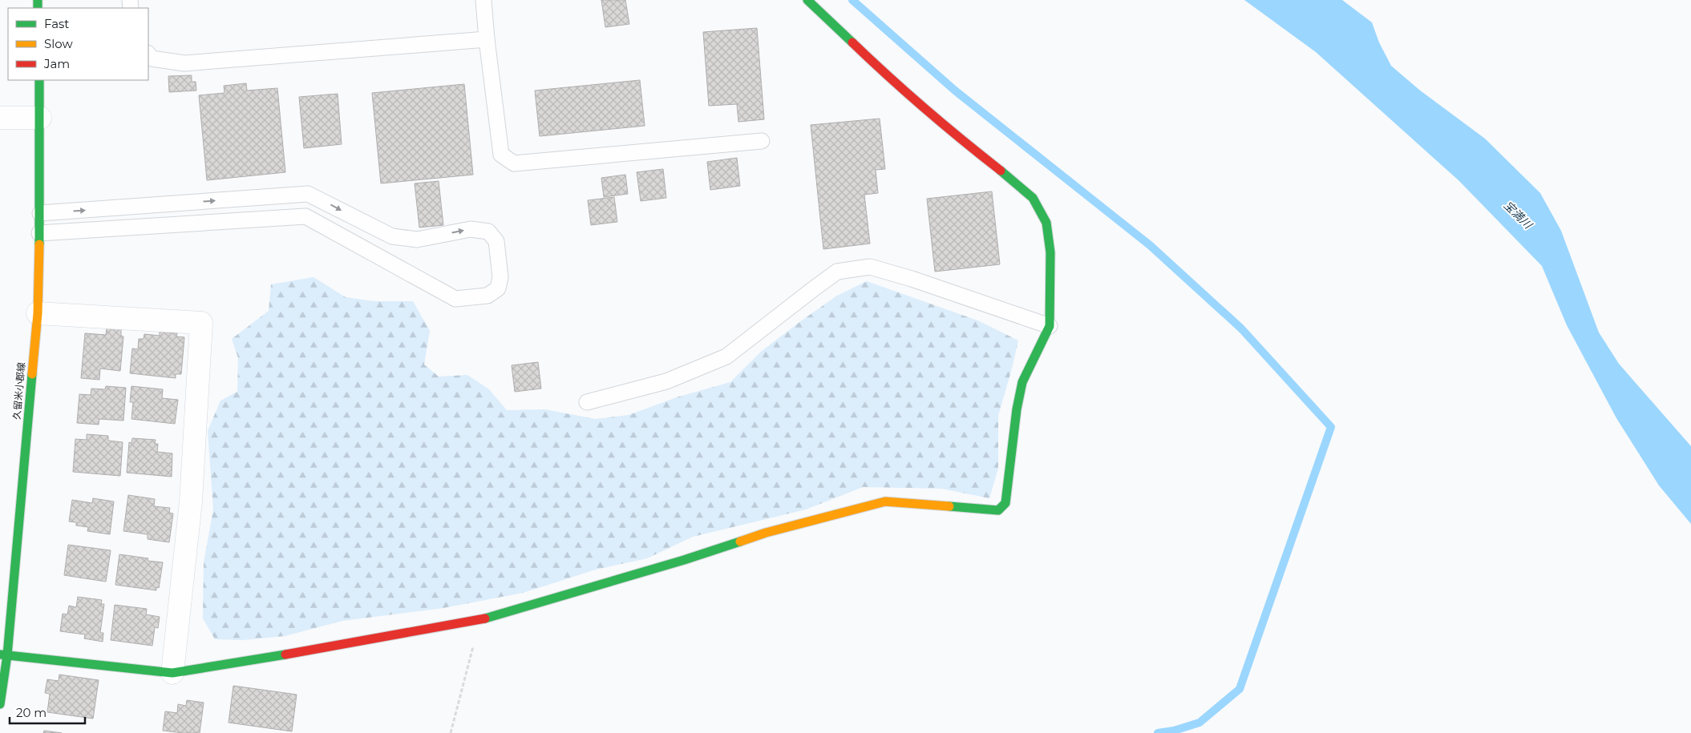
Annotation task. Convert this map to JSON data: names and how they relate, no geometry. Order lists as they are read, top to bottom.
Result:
{
  "streets": {
    "street": ["久留米小郡線"]
  },
  "water": ["宝満川"],
  "legend": ["Fast", "Slow", "Jam"],
  "scale_bar": "20 m"
}
